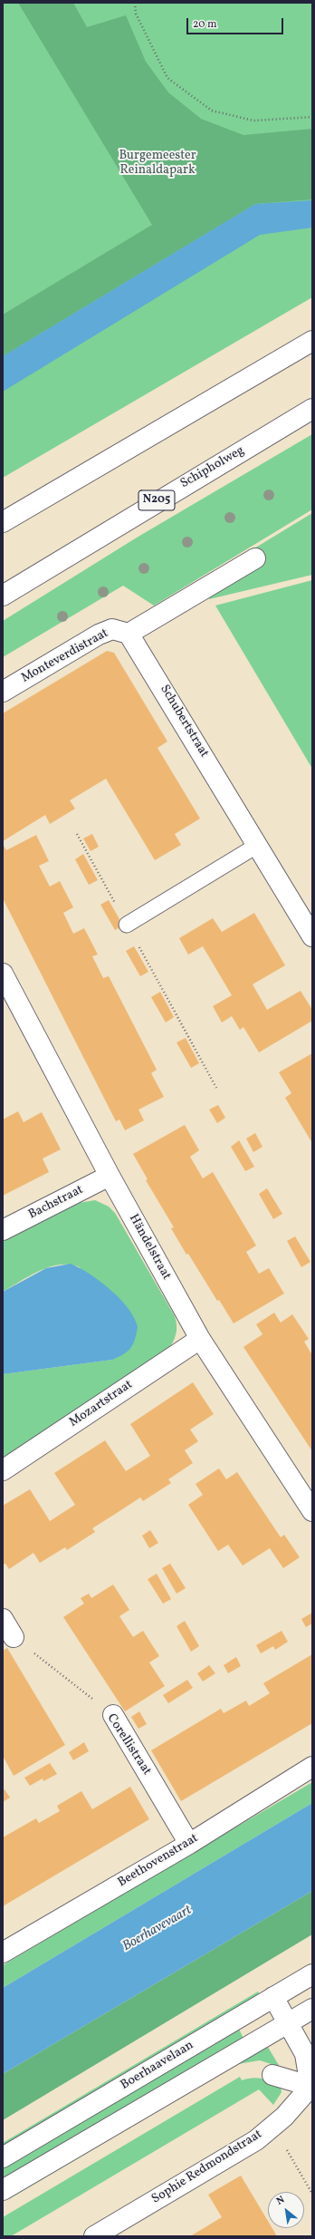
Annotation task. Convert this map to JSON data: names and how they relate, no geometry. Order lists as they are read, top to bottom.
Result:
{
  "streets": {
    "main road": [
      "Schipholweg",
      "N205",
      "Monteverdistraat",
      "Schubertstraat",
      "Bachstraat",
      "Händelstraat",
      "Mozartstraat",
      "Corellistraat",
      "Beethovenstraat",
      "Boerhaavelaan",
      "Sophie Redmondstraat"
    ]
  },
  "crossings": [
    ["Monteverdistraat", "Schubertstraat"],
    ["Bachstraat", "Händelstraat"],
    ["Händelstraat", "Mozartstraat"],
    ["Corellistraat", "Beethovenstraat"]
  ],
  "water": ["Boerhavevaart"],
  "parks": ["Burgemeester Reinaldapark"],
  "scale_bar": "20 m",
  "north": "top left"
}
